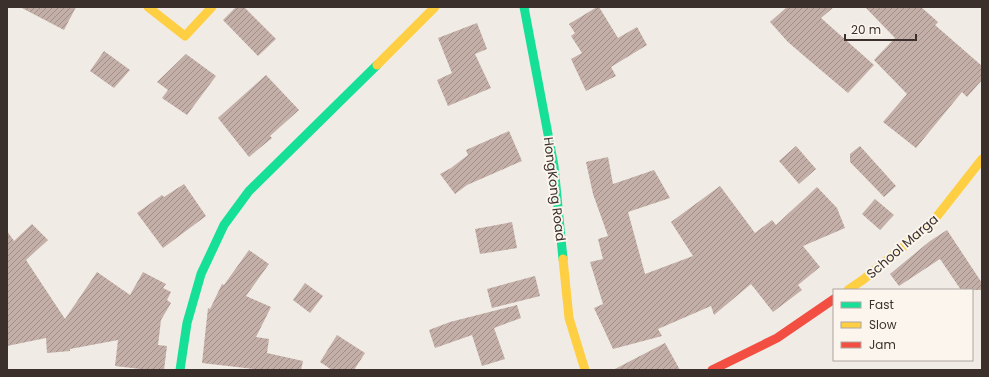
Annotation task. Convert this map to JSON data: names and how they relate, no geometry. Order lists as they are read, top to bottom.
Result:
{
  "streets": {
    "street": ["HongKong Road", "School Marga"]
  },
  "legend": ["Fast", "Slow", "Jam"],
  "scale_bar": "20 m"
}
